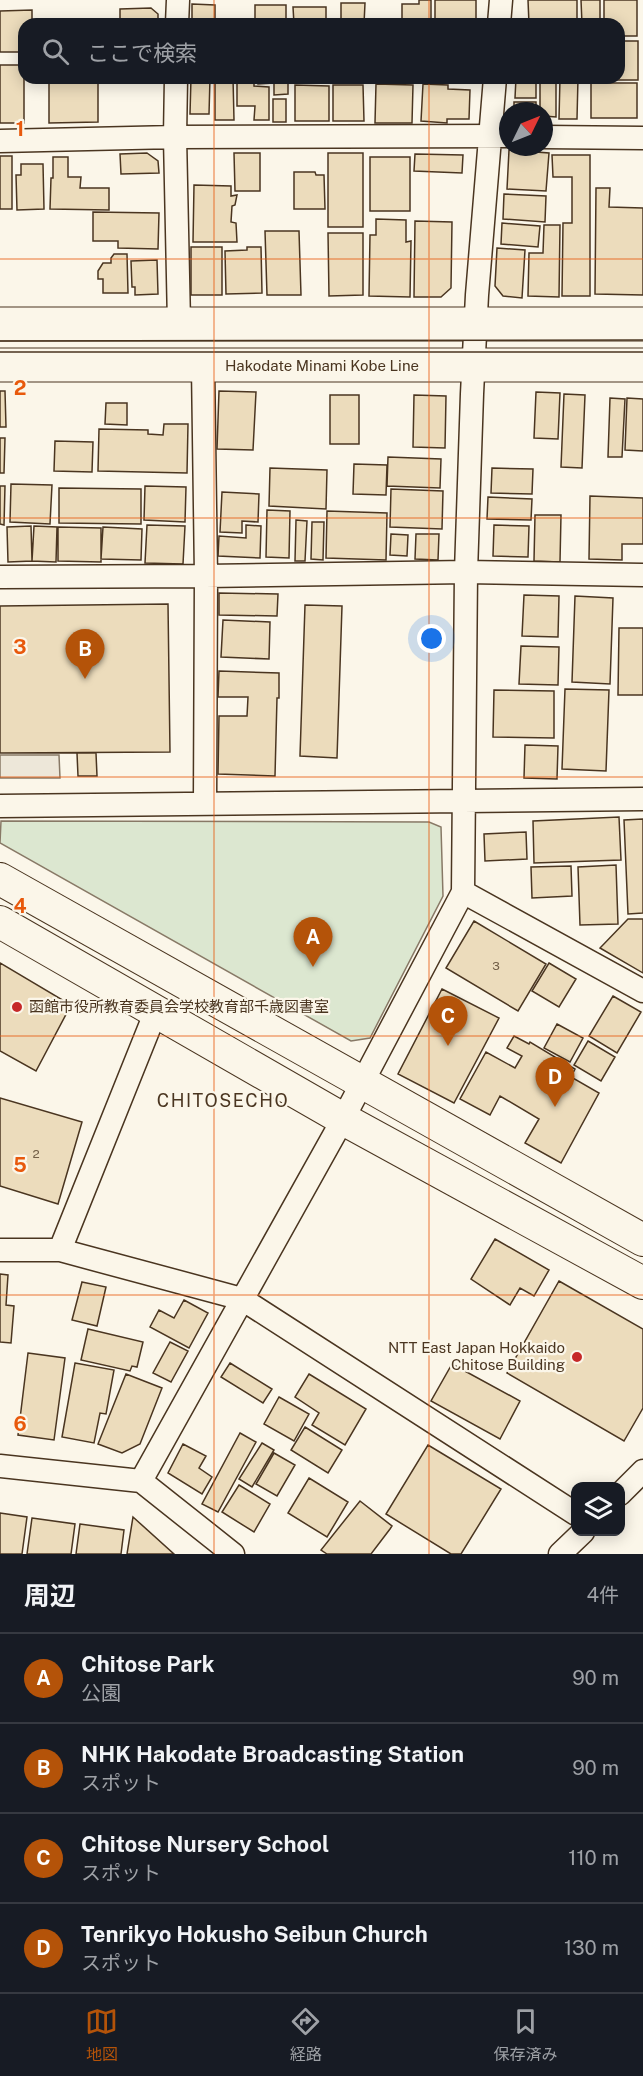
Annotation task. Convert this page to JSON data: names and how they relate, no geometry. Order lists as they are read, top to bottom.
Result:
{
  "streets": {
    "main road": ["Hakodate Minami Kobe Line"]
  },
  "districts": ["CHITOSECHO"],
  "places": ["函館市役所教育委員会学校教育部千歳図書室", "NTT East Japan Hokkaido Chitose Building"],
  "house_numbers": ["3", "2"],
  "north": "top right",
  "page": {
    "search": "ここで検索",
    "pins": [
      "B",
      "A",
      "C",
      "D"
    ],
    "heading": ["周辺", "4件"],
    "list": [
      {
        "mark": "A",
        "name": "Chitose Park",
        "note": "公園",
        "value": "90 m"
      },
      {
        "mark": "B",
        "name": "NHK Hakodate Broadcasting Station",
        "note": "スポット",
        "value": "90 m"
      },
      {
        "mark": "C",
        "name": "Chitose Nursery School",
        "note": "スポット",
        "value": "110 m"
      },
      {
        "mark": "D",
        "name": "Tenrikyo Hokusho Seibun Church",
        "note": "スポット",
        "value": "130 m"
      }
    ],
    "nav": ["地図", "経路", "保存済み"]
  },
  "grid": {
    "rows": [
      "1",
      "2",
      "3",
      "4",
      "5",
      "6"
    ]
  }
}
